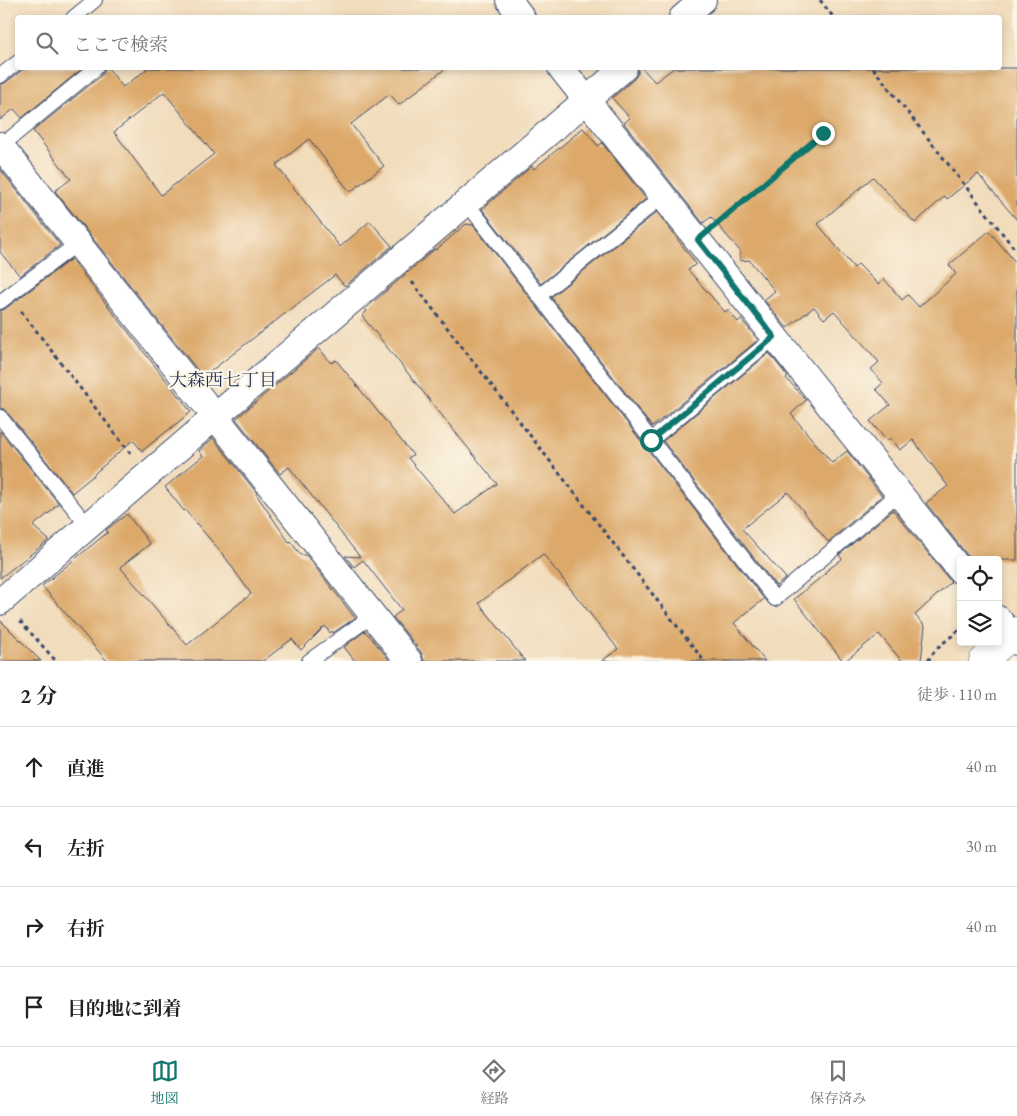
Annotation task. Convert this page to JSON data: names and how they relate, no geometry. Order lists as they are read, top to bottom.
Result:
{
  "districts": ["大森西七丁目"],
  "page": {
    "search": "ここで検索",
    "heading": ["2 分", "徒歩 · 110 m"],
    "list": [
      ["直進", "40 m"],
      ["左折", "30 m"],
      ["右折", "40 m"],
      "目的地に到着"
    ],
    "nav": ["地図", "経路", "保存済み"]
  }
}
